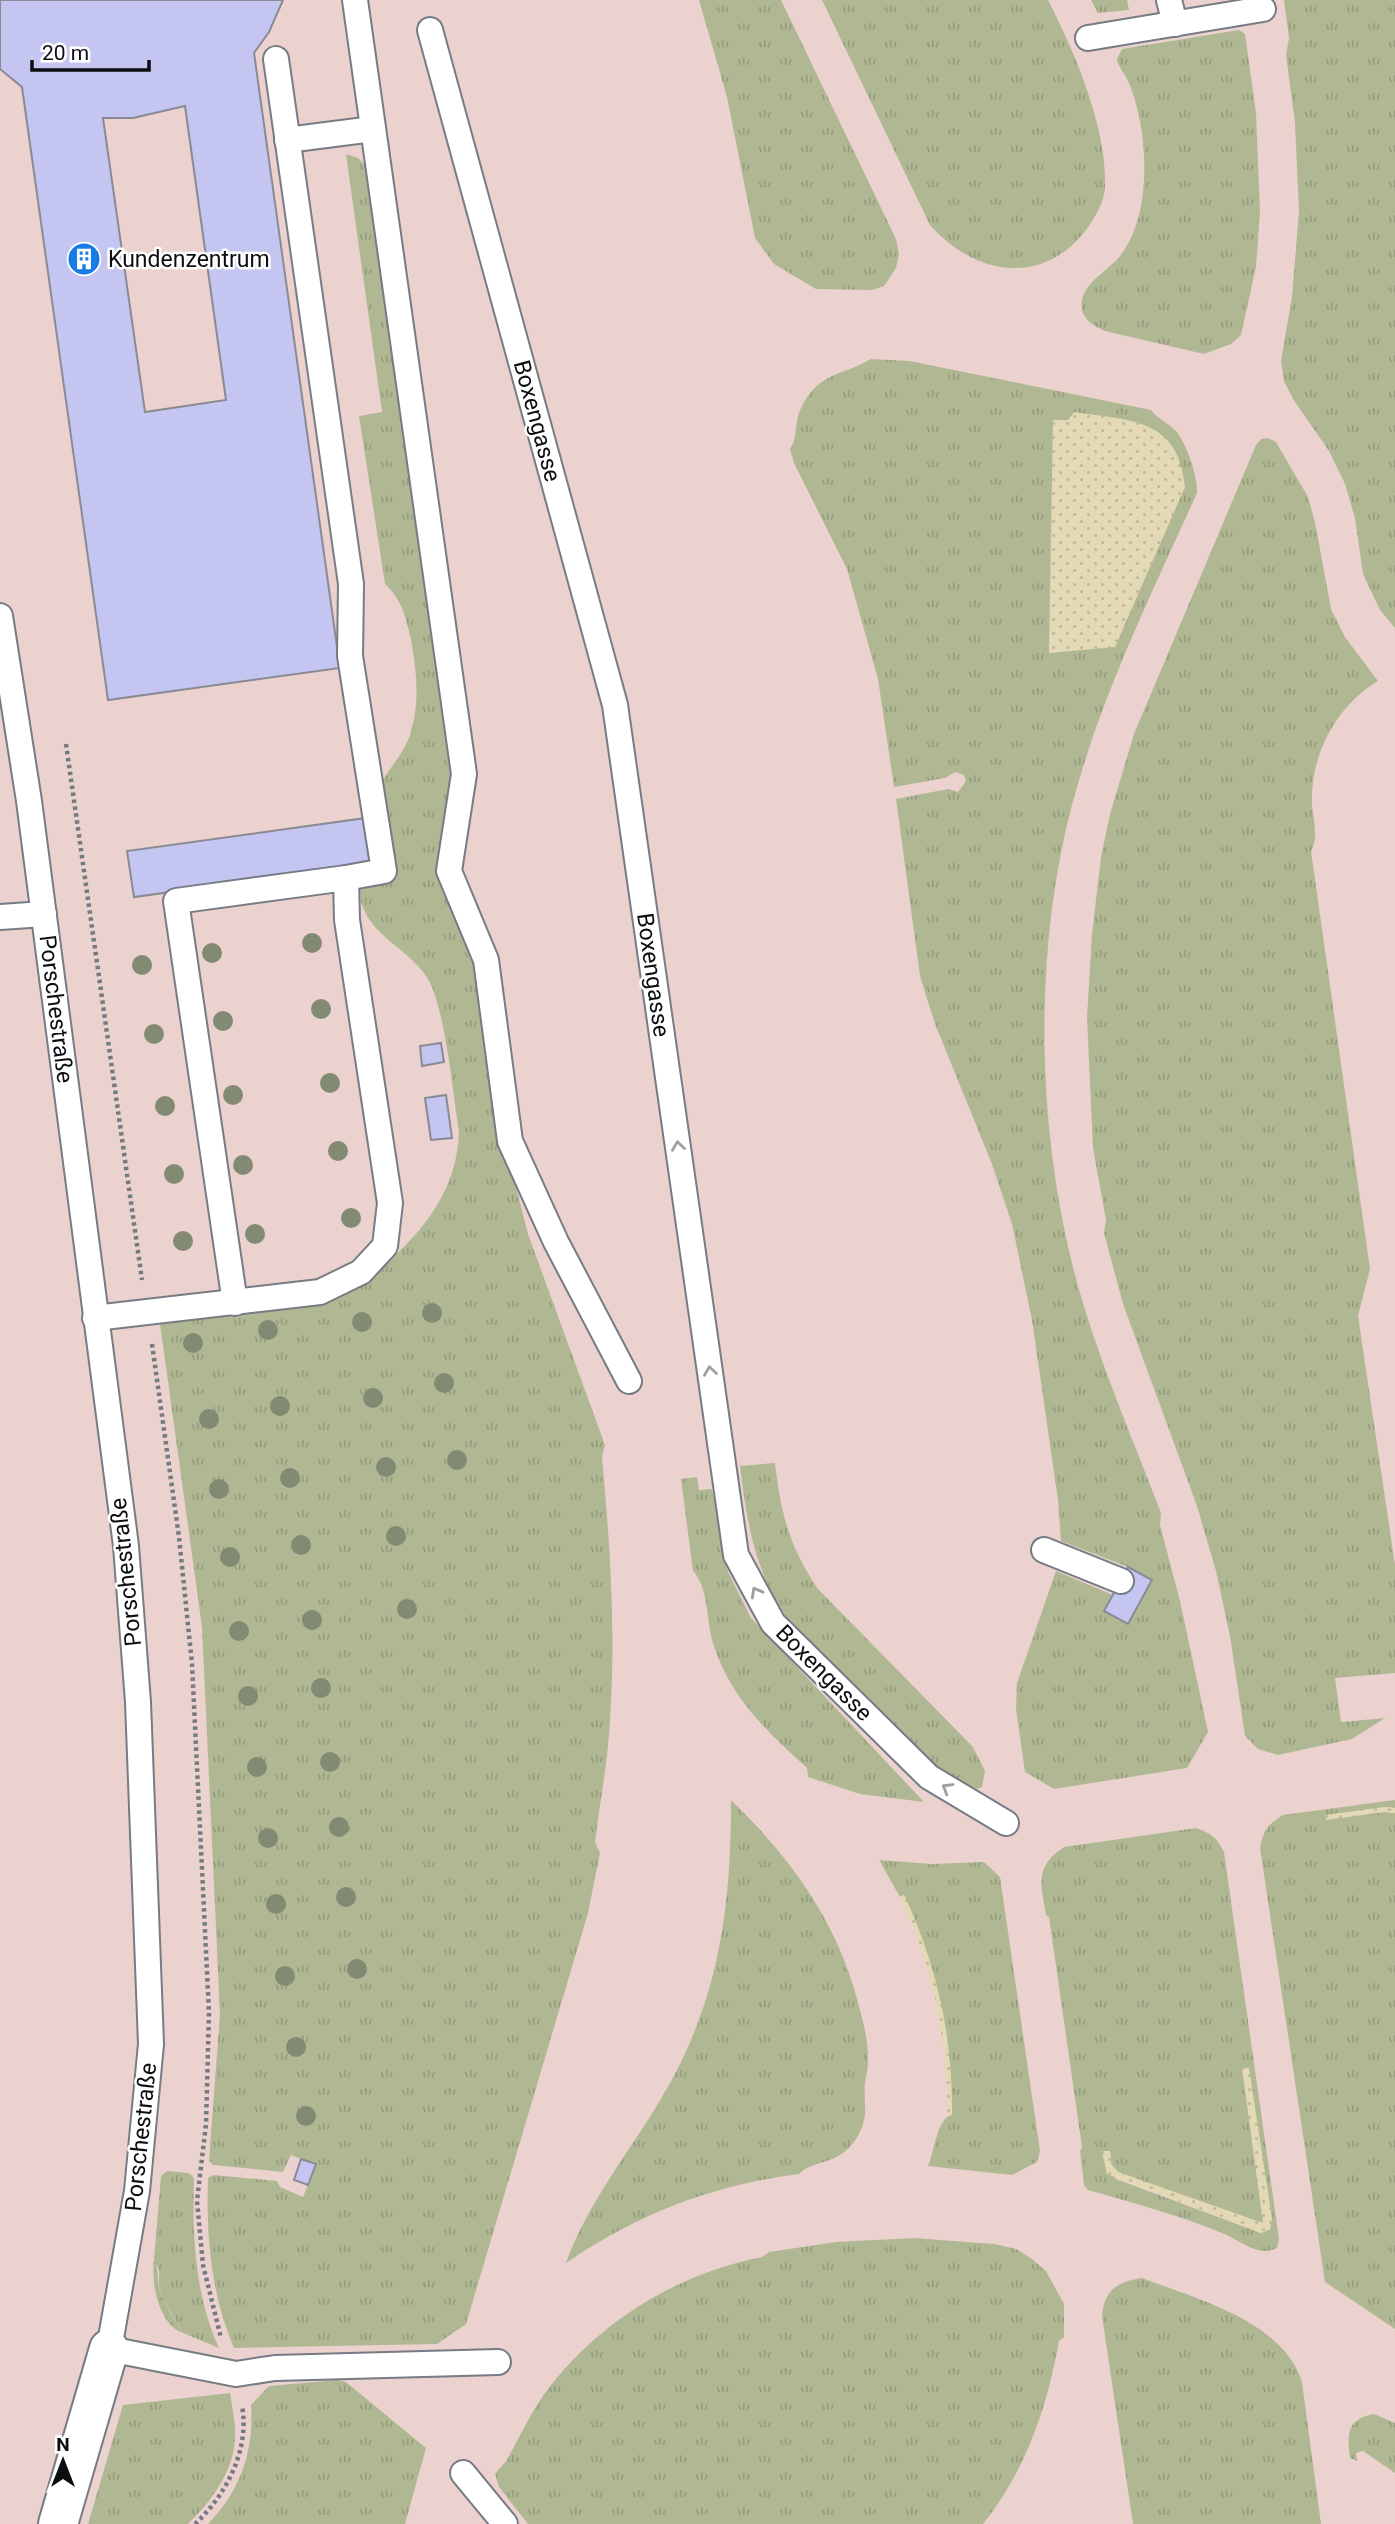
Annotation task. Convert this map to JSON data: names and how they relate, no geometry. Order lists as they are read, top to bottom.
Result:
{
  "streets": {
    "street": ["Porschestraße"],
    "lane": ["Boxengasse"]
  },
  "places": {
    "building": ["Kundenzentrum"]
  },
  "scale_bar": "20 m",
  "north": "top"
}
